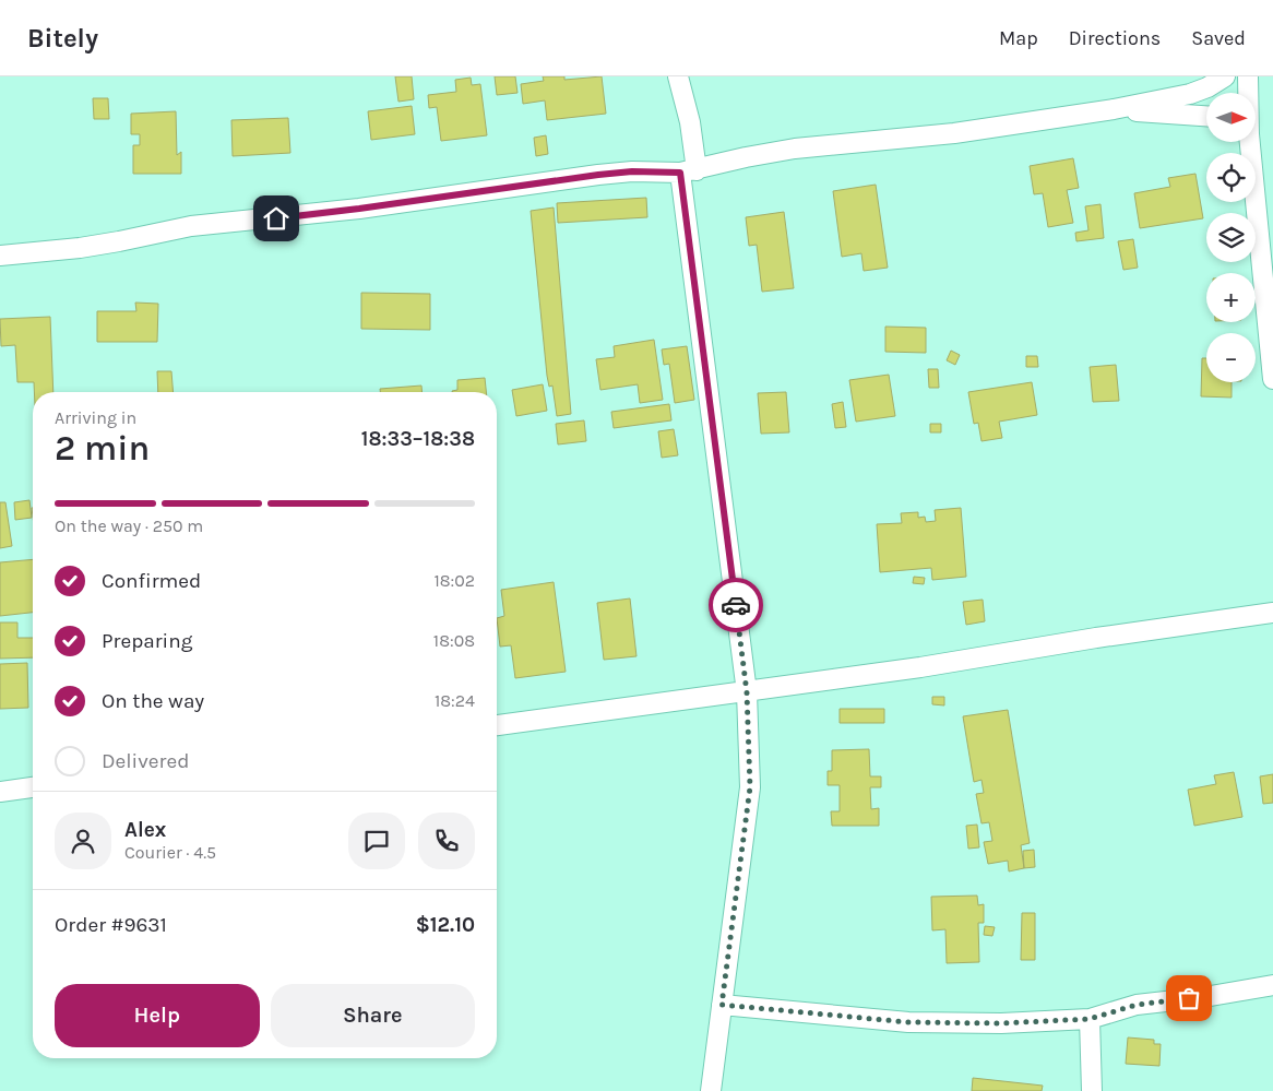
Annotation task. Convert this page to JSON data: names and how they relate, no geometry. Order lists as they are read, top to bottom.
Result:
{
  "north": "right",
  "page": {
    "header": "Bitely",
    "nav": ["Map", "Directions", "Saved"],
    "map_buttons": ["+", "−"],
    "heading": ["2 min", "Arriving in", "18:33–18:38"],
    "panel": [
      "Alex",
      "Courier · 4.5",
      "Order #9631",
      "$12.10"
    ],
    "bar": "On the way · 250 m",
    "list": [
      ["Confirmed", "18:02"],
      ["Preparing", "18:08"],
      ["On the way", "18:24"],
      "Delivered"
    ],
    "buttons": ["Help", "Share"]
  }
}
